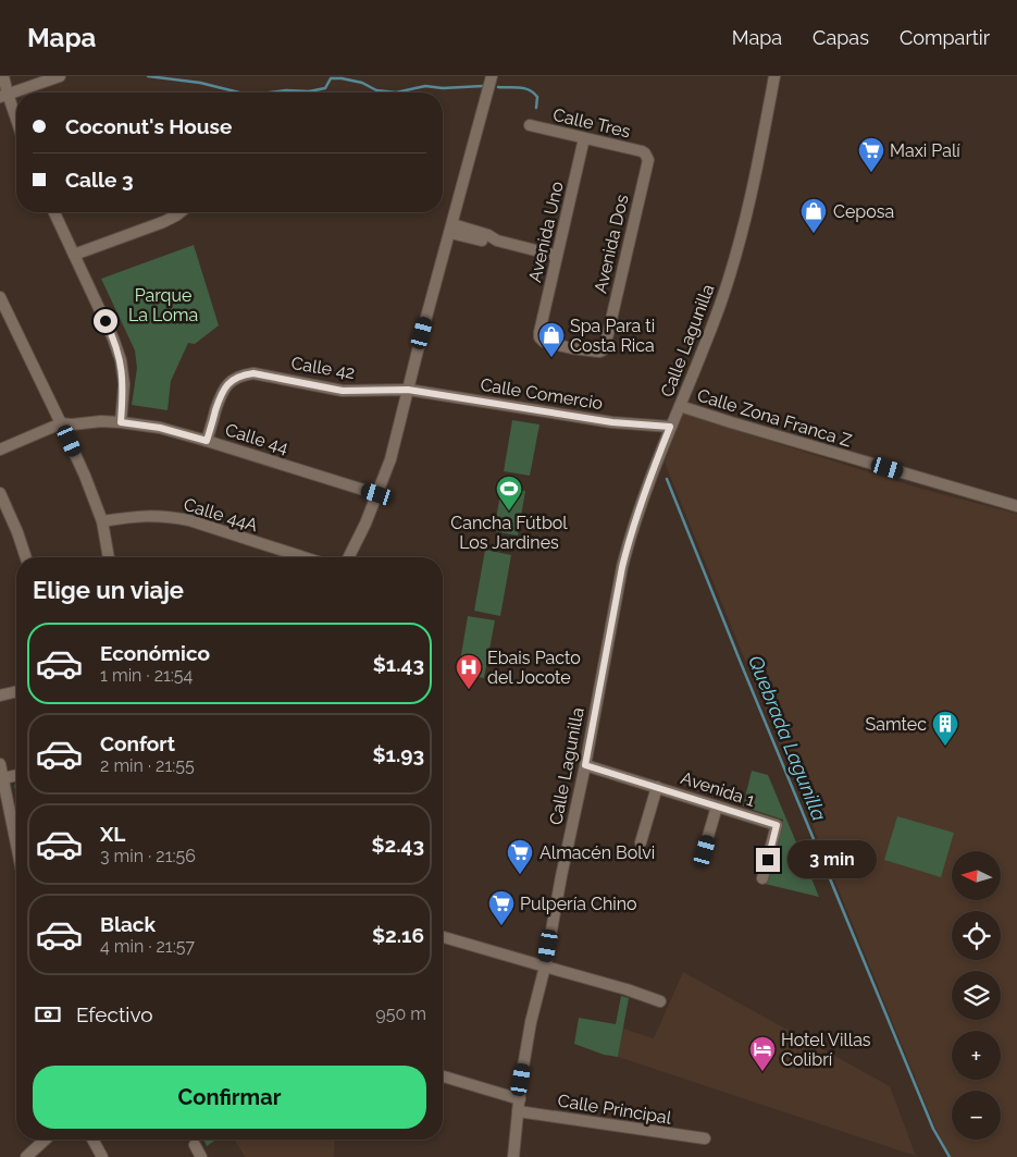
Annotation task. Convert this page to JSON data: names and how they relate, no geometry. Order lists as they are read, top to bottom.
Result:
{
  "streets": {
    "street": [
      "Calle Tres",
      "Avenida Uno",
      "Avenida Dos",
      "Calle Lagunilla",
      "Calle 42",
      "Calle Comercio",
      "Calle Zona Franca Z",
      "Calle 44",
      "Calle 44A",
      "Avenida 1",
      "Calle Principal"
    ]
  },
  "crossings": [
    ["Calle Tres", "Avenida Uno"],
    ["Calle Tres", "Avenida Dos"],
    ["Avenida Uno", "Avenida Dos"],
    ["Calle Lagunilla", "Calle Comercio"],
    ["Calle Lagunilla", "Calle Zona Franca Z"],
    ["Calle Lagunilla", "Avenida 1"],
    ["Calle Lagunilla", "Calle Principal"],
    ["Calle 42", "Calle Comercio"],
    ["Calle 42", "Calle 44"]
  ],
  "water": ["Quebrada Lagunilla"],
  "parks": ["Parque La Loma"],
  "places": {
    "supermarket": ["Maxi Palí", "Almacén Bolvi", "Pulpería Chino"],
    "shop": ["Ceposa", "Spa Para ti Costa Rica"],
    "sports": ["Cancha Fútbol Los Jardines"],
    "hospital": ["Ebais Pacto del Jocote"],
    "building": ["Samtec"],
    "hotel": ["Hotel Villas Colibrí"]
  },
  "north": "left",
  "page": {
    "header": "Mapa",
    "nav": ["Mapa", "Capas", "Compartir"],
    "banner": ["Coconut's House", "Calle 3"],
    "heading": "Elige un viaje",
    "list": [
      {
        "name": "Económico",
        "note": "1 min · 21:54",
        "value": "$1.43"
      },
      {
        "name": "Confort",
        "note": "2 min · 21:55",
        "value": "$1.93"
      },
      {
        "name": "XL",
        "note": "3 min · 21:56",
        "value": "$2.43"
      },
      {
        "name": "Black",
        "note": "4 min · 21:57",
        "value": "$2.16"
      }
    ],
    "bubble": "3 min",
    "map_buttons": ["+", "−"],
    "pay": ["Efectivo", "950 m"],
    "buttons": "Confirmar"
  }
}
